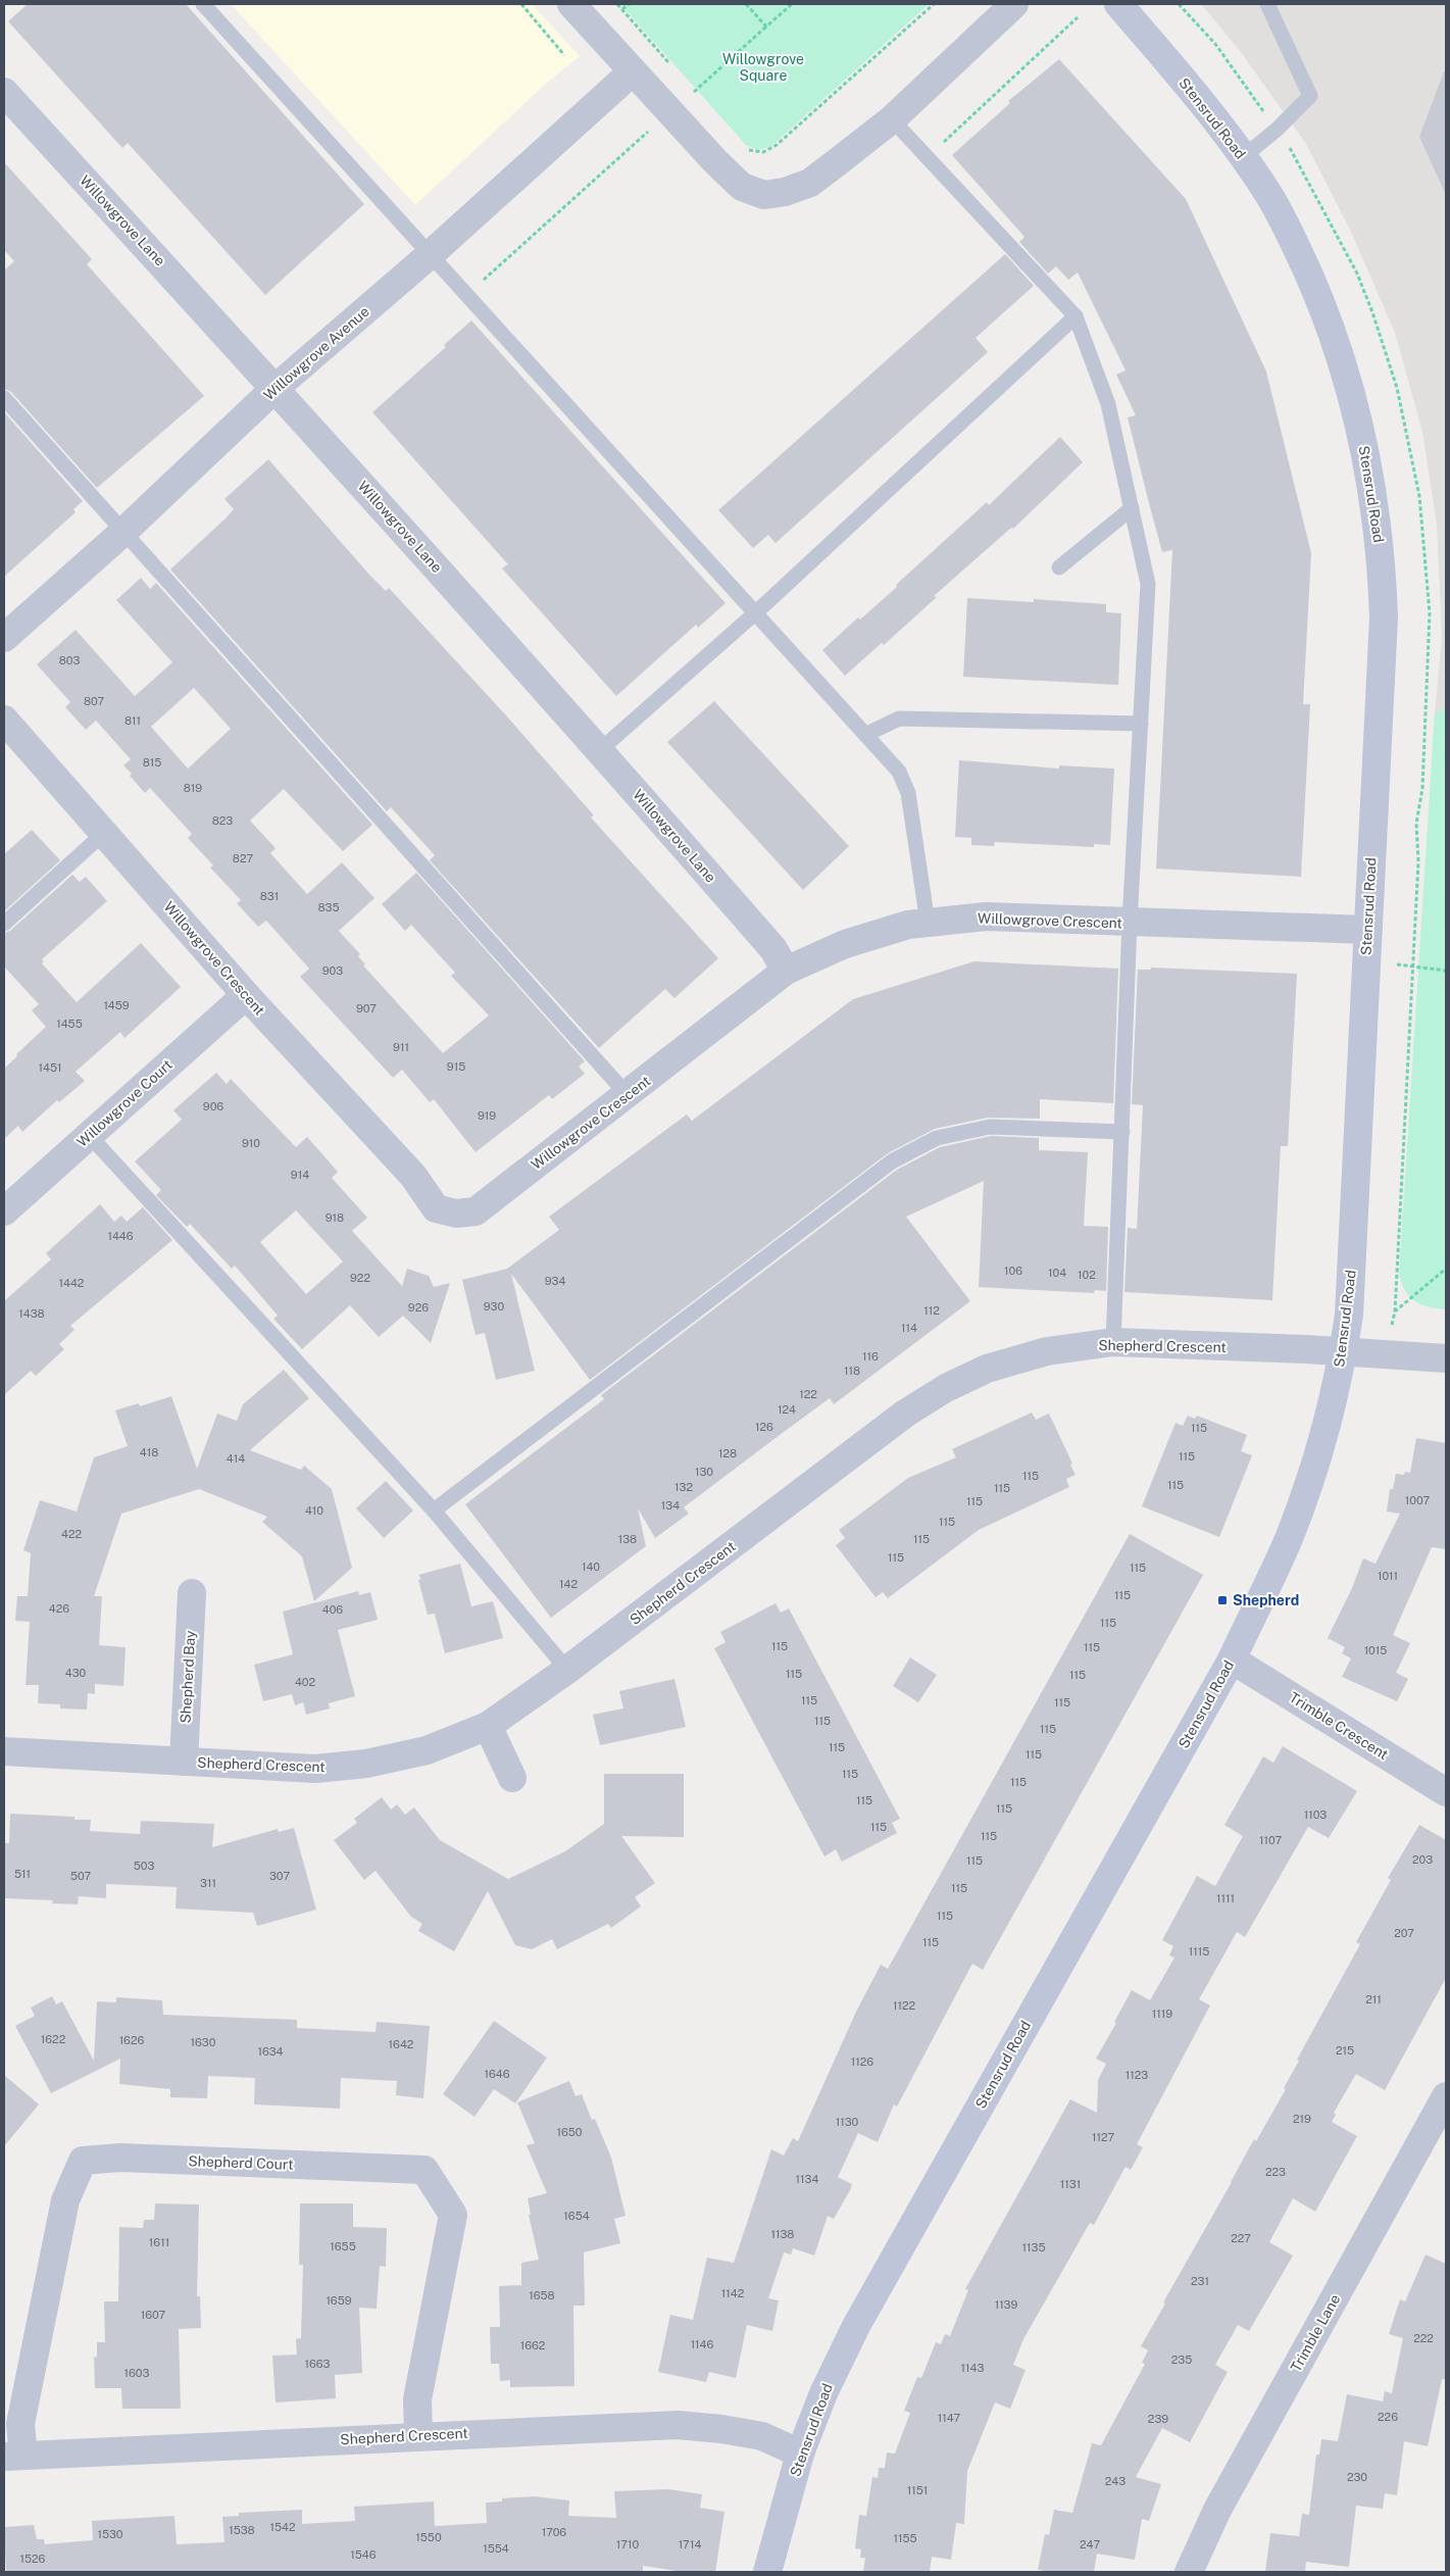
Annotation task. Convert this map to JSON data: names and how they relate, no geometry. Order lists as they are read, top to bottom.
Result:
{
  "streets": {
    "street": [
      "Stensrud Road",
      "Willowgrove Lane",
      "Willowgrove Avenue",
      "Willowgrove Crescent",
      "Willowgrove Court",
      "Shepherd Crescent",
      "Shepherd Bay",
      "Trimble Crescent",
      "Shepherd Court",
      "Trimble Lane"
    ]
  },
  "crossings": [
    ["Stensrud Road", "Willowgrove Crescent"],
    ["Stensrud Road", "Shepherd Crescent"],
    ["Stensrud Road", "Trimble Crescent"],
    ["Willowgrove Lane", "Willowgrove Avenue"],
    ["Willowgrove Lane", "Willowgrove Crescent"],
    ["Willowgrove Crescent", "Willowgrove Court"],
    ["Shepherd Crescent", "Shepherd Bay"],
    ["Shepherd Crescent", "Shepherd Court"]
  ],
  "parks": ["Willowgrove Square"],
  "places": {
    "transit": ["Shepherd"]
  },
  "house_numbers": [
    "803",
    "807",
    "811",
    "815",
    "819",
    "823",
    "827",
    "831",
    "835",
    "903",
    "1459",
    "907",
    "1455",
    "911",
    "915",
    "1451",
    "906",
    "919",
    "910",
    "914",
    "918",
    "1446",
    "106",
    "104",
    "102",
    "922",
    "934",
    "1442",
    "930",
    "926",
    "112",
    "1438",
    "114",
    "116",
    "118",
    "122",
    "124",
    "126",
    "115",
    "418",
    "128",
    "115",
    "414",
    "130",
    "115",
    "115",
    "132",
    "115",
    "1007",
    "115",
    "134",
    "410",
    "115",
    "422",
    "138",
    "115",
    "115",
    "140",
    "115",
    "1011",
    "142",
    "115",
    "426",
    "406",
    "115",
    "115",
    "115",
    "1015",
    "430",
    "115",
    "115",
    "402",
    "115",
    "115",
    "115",
    "115",
    "115",
    "115",
    "115",
    "115",
    "115",
    "115",
    "1103",
    "115",
    "115",
    "1107",
    "203",
    "115",
    "503",
    "511",
    "507",
    "307",
    "311",
    "115",
    "1111",
    "115",
    "207",
    "115",
    "1115",
    "211",
    "1122",
    "1119",
    "1622",
    "1626",
    "1630",
    "1642",
    "215",
    "1634",
    "1126",
    "1646",
    "1123",
    "219",
    "1130",
    "1650",
    "1127",
    "223",
    "1134",
    "1131",
    "1654",
    "1138",
    "227",
    "1611",
    "1655",
    "1135",
    "231",
    "1142",
    "1658",
    "1659",
    "1139",
    "1607",
    "222",
    "1146",
    "1662",
    "235",
    "1663",
    "1143",
    "1603",
    "226",
    "1147",
    "239",
    "230",
    "243",
    "1151",
    "1542",
    "1538",
    "1706",
    "1530",
    "1550",
    "1155",
    "1710",
    "1714",
    "247",
    "1554",
    "1546",
    "1526"
  ]
}
